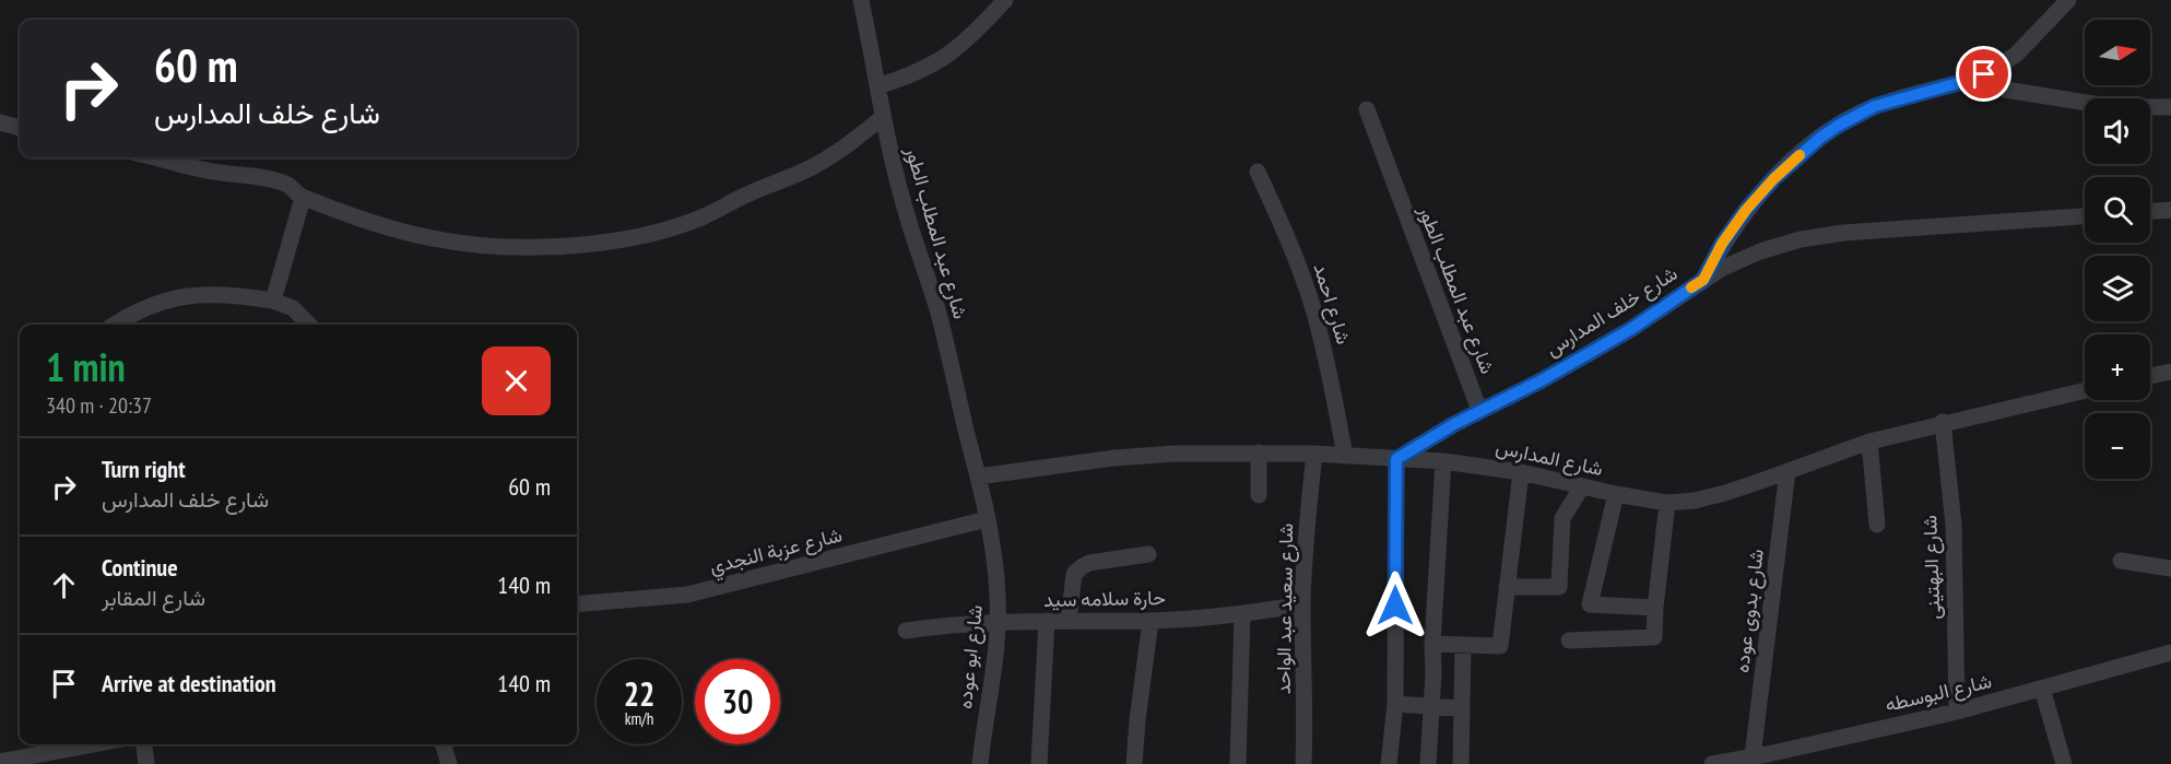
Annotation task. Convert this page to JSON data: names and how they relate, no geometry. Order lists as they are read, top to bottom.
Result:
{
  "streets": {
    "street": [
      "شارع عبد المطلب الطور",
      "شارع احمد",
      "شارع خلف المدارس",
      "شارع المدارس",
      "شارع عزبة النجدي",
      "شارع البهتينى",
      "حارة سلامه سيد",
      "شارع سعيد عبد الواحد",
      "شارع بدوى عوده",
      "شارع ابو عوده",
      "شارع البوسطه"
    ]
  },
  "crossings": [
    ["شارع عبد المطلب الطور", "شارع خلف المدارس"],
    ["شارع عبد المطلب الطور", "شارع المدارس"],
    ["شارع عبد المطلب الطور", "شارع ابو عوده"],
    ["شارع احمد", "شارع المدارس"],
    ["شارع خلف المدارس", "شارع المدارس"],
    ["شارع المدارس", "شارع البهتينى"],
    ["شارع المدارس", "شارع سعيد عبد الواحد"],
    ["شارع المدارس", "شارع بدوى عوده"],
    ["شارع المدارس", "شارع ابو عوده"],
    ["شارع عزبة النجدي", "شارع ابو عوده"],
    ["شارع البهتينى", "شارع البوسطه"],
    ["حارة سلامه سيد", "شارع سعيد عبد الواحد"],
    ["حارة سلامه سيد", "شارع ابو عوده"],
    ["شارع بدوى عوده", "شارع البوسطه"]
  ],
  "north": "right",
  "page": {
    "map_buttons": ["+", "−"],
    "turn": ["60 m", "شارع خلف المدارس"],
    "heading": ["1 min", "340 m · 20:37"],
    "list": [
      {
        "name": "Turn right",
        "note": "شارع خلف المدارس",
        "value": "60 m"
      },
      {
        "name": "Continue",
        "note": "شارع المقابر",
        "value": "140 m"
      },
      {
        "name": "Arrive at destination",
        "value": "140 m"
      }
    ],
    "speed": "22 km/h",
    "limit": "30"
  }
}
